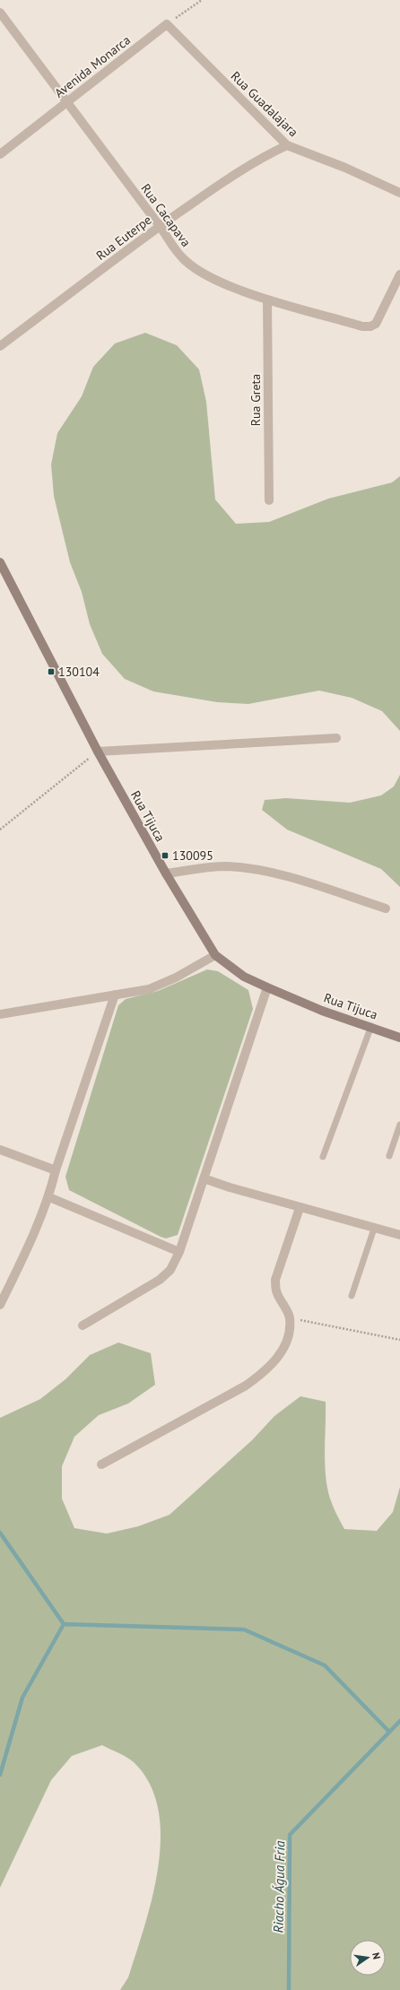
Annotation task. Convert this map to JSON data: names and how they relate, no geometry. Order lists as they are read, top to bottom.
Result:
{
  "streets": {
    "street": [
      "Avenida Monarca",
      "Rua Guadalajara",
      "Rua Cacapava",
      "Rua Euterpe",
      "Rua Greta",
      "Rua Tijuca"
    ]
  },
  "crossings": [
    ["Avenida Monarca", "Rua Guadalajara"],
    ["Avenida Monarca", "Rua Cacapava"],
    ["Rua Guadalajara", "Rua Euterpe"],
    ["Rua Cacapava", "Rua Euterpe"],
    ["Rua Cacapava", "Rua Greta"]
  ],
  "water": ["Riacho Água Fria"],
  "places": {
    "transit": ["130104", "130095"]
  },
  "north": "right"
}
